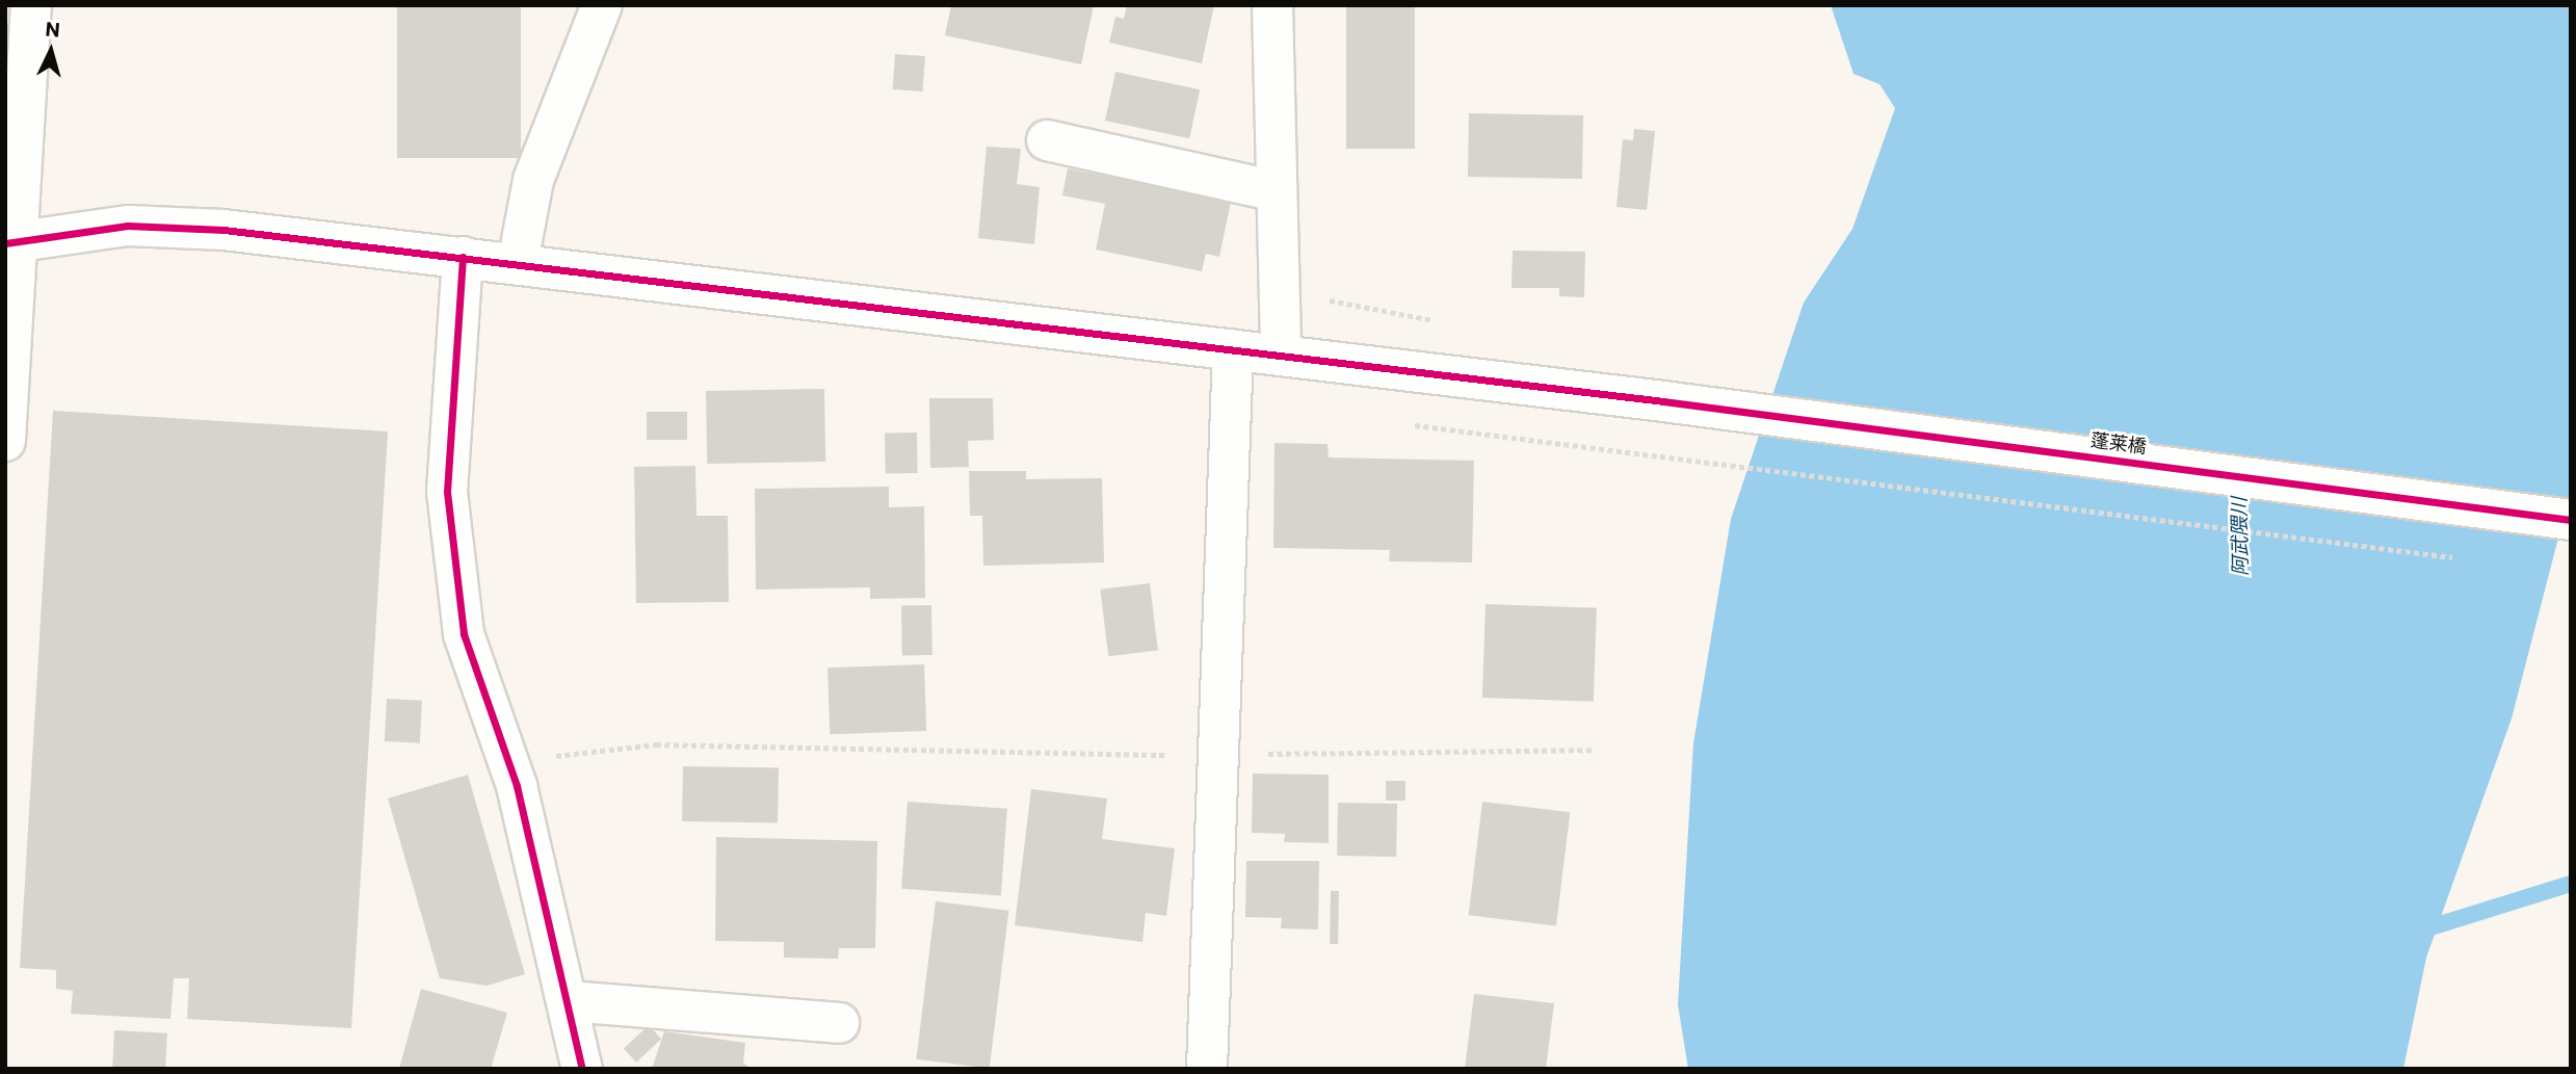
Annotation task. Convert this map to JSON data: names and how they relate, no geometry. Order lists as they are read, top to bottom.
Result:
{
  "streets": {
    "street": ["蓬莱橋"]
  },
  "water": ["阿武隈川"],
  "north": "top"
}
